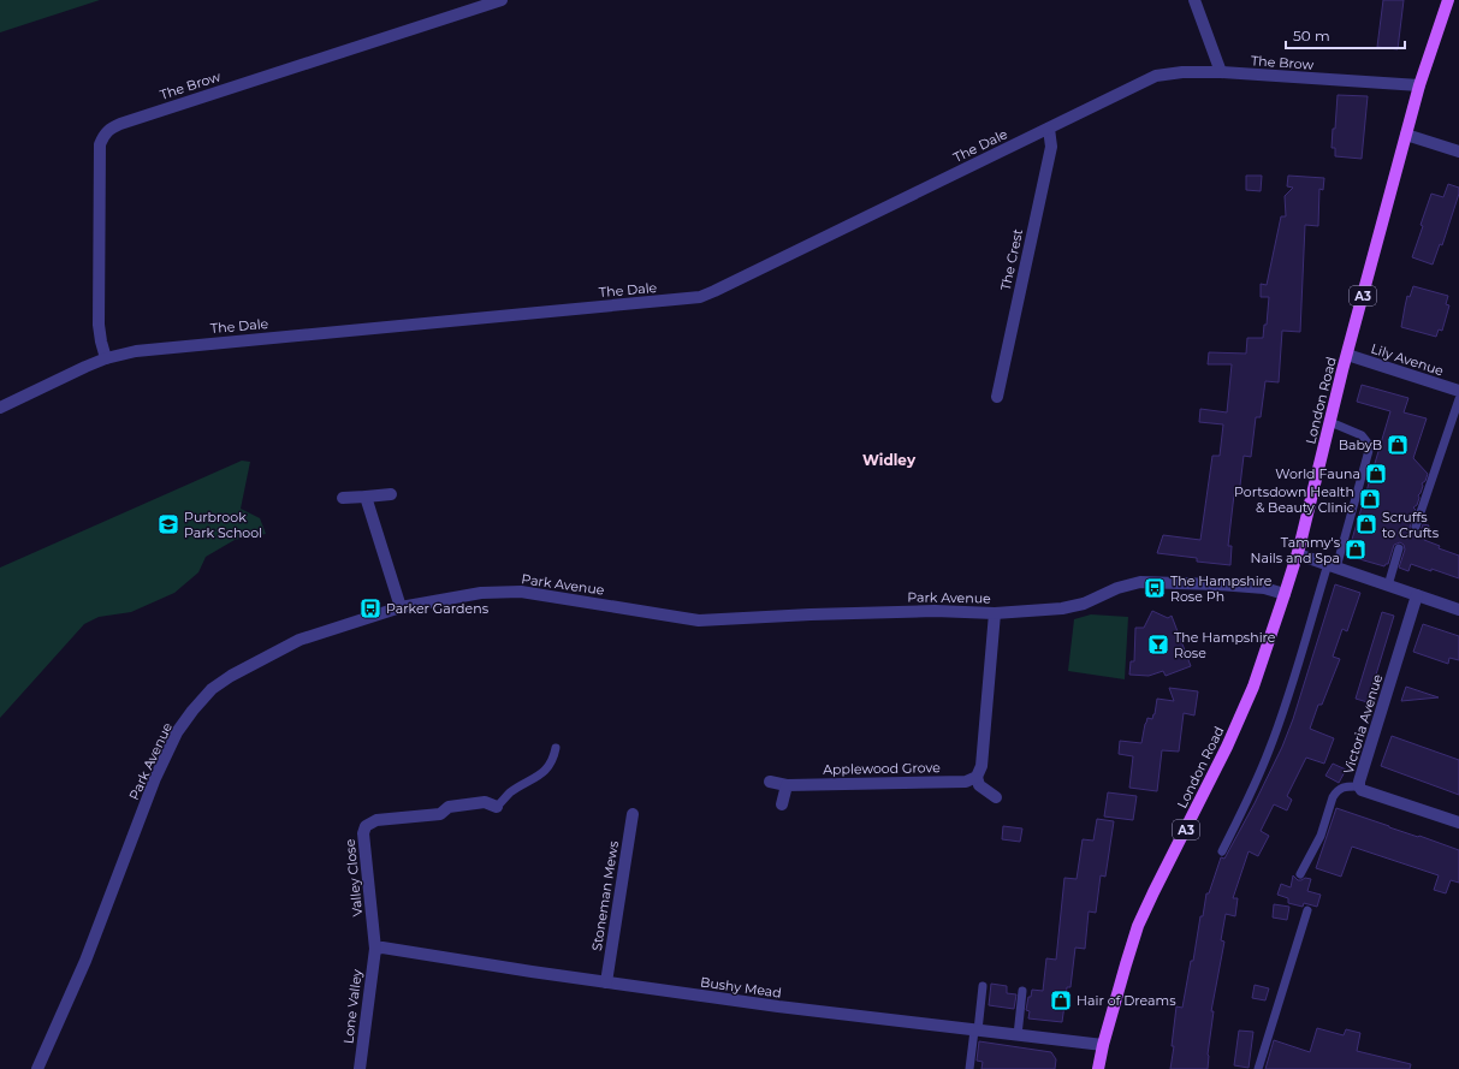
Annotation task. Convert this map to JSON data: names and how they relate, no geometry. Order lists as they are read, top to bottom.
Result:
{
  "streets": {
    "main road": ["A3", "London Road"],
    "street": [
      "The Brow",
      "The Dale",
      "The Crest",
      "Lily Avenue",
      "Park Avenue",
      "Victoria Avenue",
      "Applewood Grove",
      "Valley Close",
      "Stoneman Mews",
      "Bushy Mead",
      "Lone Valley"
    ]
  },
  "crossings": [
    ["The Brow", "The Dale"],
    ["The Brow", "London Road"],
    ["The Dale", "The Crest"],
    ["Lily Avenue", "London Road"],
    ["London Road", "Park Avenue"],
    ["London Road", "Bushy Mead"],
    ["Valley Close", "Bushy Mead"],
    ["Valley Close", "Lone Valley"],
    ["Stoneman Mews", "Bushy Mead"],
    ["Bushy Mead", "Lone Valley"]
  ],
  "districts": ["Widley"],
  "places": {
    "shop": [
      "BabyB",
      "World Fauna",
      "Portsdown Health & Beauty Clinic",
      "Scruffs to Crufts",
      "Tammy's Nails and Spa",
      "Hair of Dreams"
    ],
    "school or university": ["Purbrook Park School"],
    "bus stop": ["The Hampshire Rose Ph", "Parker Gardens"],
    "bar": ["The Hampshire Rose"]
  },
  "scale_bar": "50 m"
}
